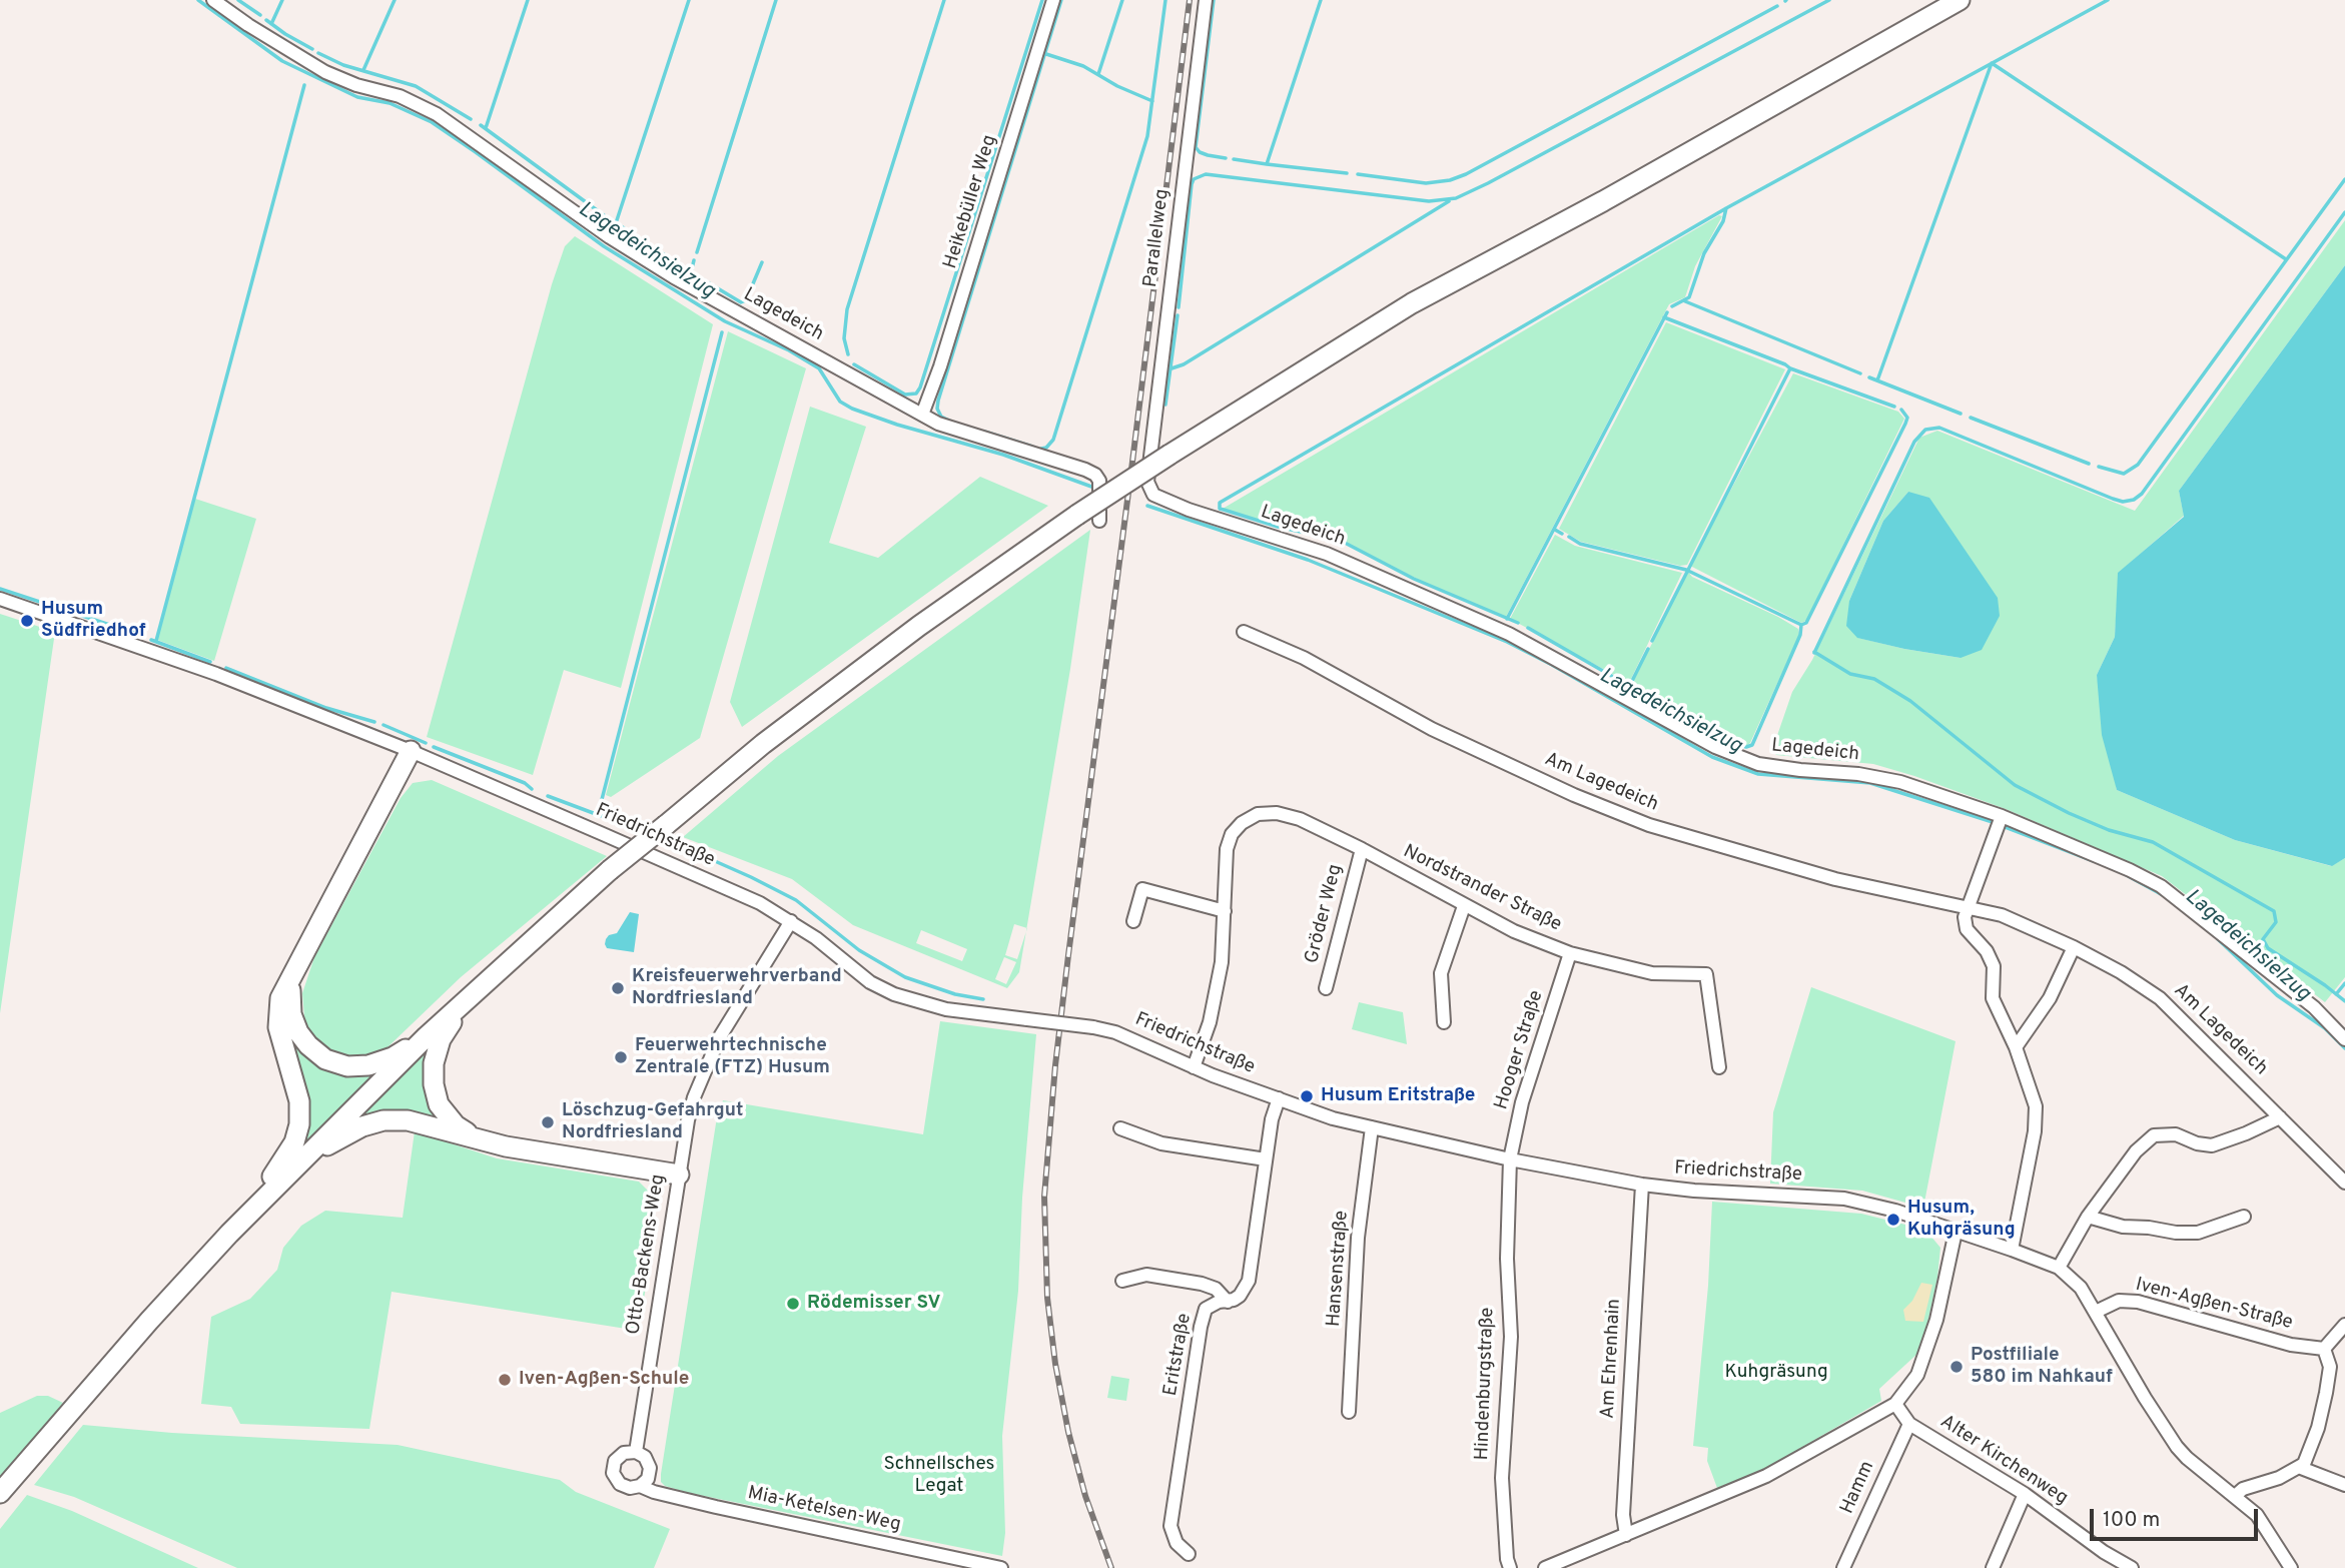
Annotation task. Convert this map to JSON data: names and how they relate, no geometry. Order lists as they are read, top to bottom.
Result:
{
  "streets": {
    "street": [
      "Heikebüller Weg",
      "Parallelweg",
      "Lagedeich",
      "Am Lagedeich",
      "Friedrichstraße",
      "Nordstrander Straße",
      "Gröder Weg",
      "Hooger Straße",
      "Otto-Backens-Weg",
      "Hansenstraße",
      "Iven-Agßen-Straße",
      "Eritstraße",
      "Am Ehrenhain",
      "Hindenburgstraße",
      "Alter Kirchenweg",
      "Hamm",
      "Mia-Ketelsen-Weg"
    ]
  },
  "crossings": [
    ["Heikebüller Weg", "Lagedeich"],
    ["Parallelweg", "Lagedeich"],
    ["Friedrichstraße", "Hooger Straße"],
    ["Friedrichstraße", "Otto-Backens-Weg"],
    ["Friedrichstraße", "Hansenstraße"],
    ["Friedrichstraße", "Iven-Agßen-Straße"],
    ["Friedrichstraße", "Eritstraße"],
    ["Friedrichstraße", "Am Ehrenhain"],
    ["Friedrichstraße", "Hindenburgstraße"],
    ["Nordstrander Straße", "Gröder Weg"],
    ["Nordstrander Straße", "Hooger Straße"],
    ["Hooger Straße", "Hindenburgstraße"],
    ["Otto-Backens-Weg", "Mia-Ketelsen-Weg"],
    ["Alter Kirchenweg", "Hamm"]
  ],
  "water": ["Lagedeichsielzug"],
  "parks": ["Kuhgräsung", "Schnellsches Legat"],
  "places": [
    "Husum Südfriedhof",
    "Kreisfeuerwehrverband Nordfriesland",
    "Feuerwehrtechnische Zentrale (FTZ) Husum",
    "Husum Eritstraße",
    "Löschzug-Gefahrgut Nordfriesland",
    "Husum, Kuhgräsung",
    "Rödemisser SV",
    "Postfiliale 580 im Nahkauf",
    "Iven-Agßen-Schule"
  ],
  "scale_bar": "100 m"
}
